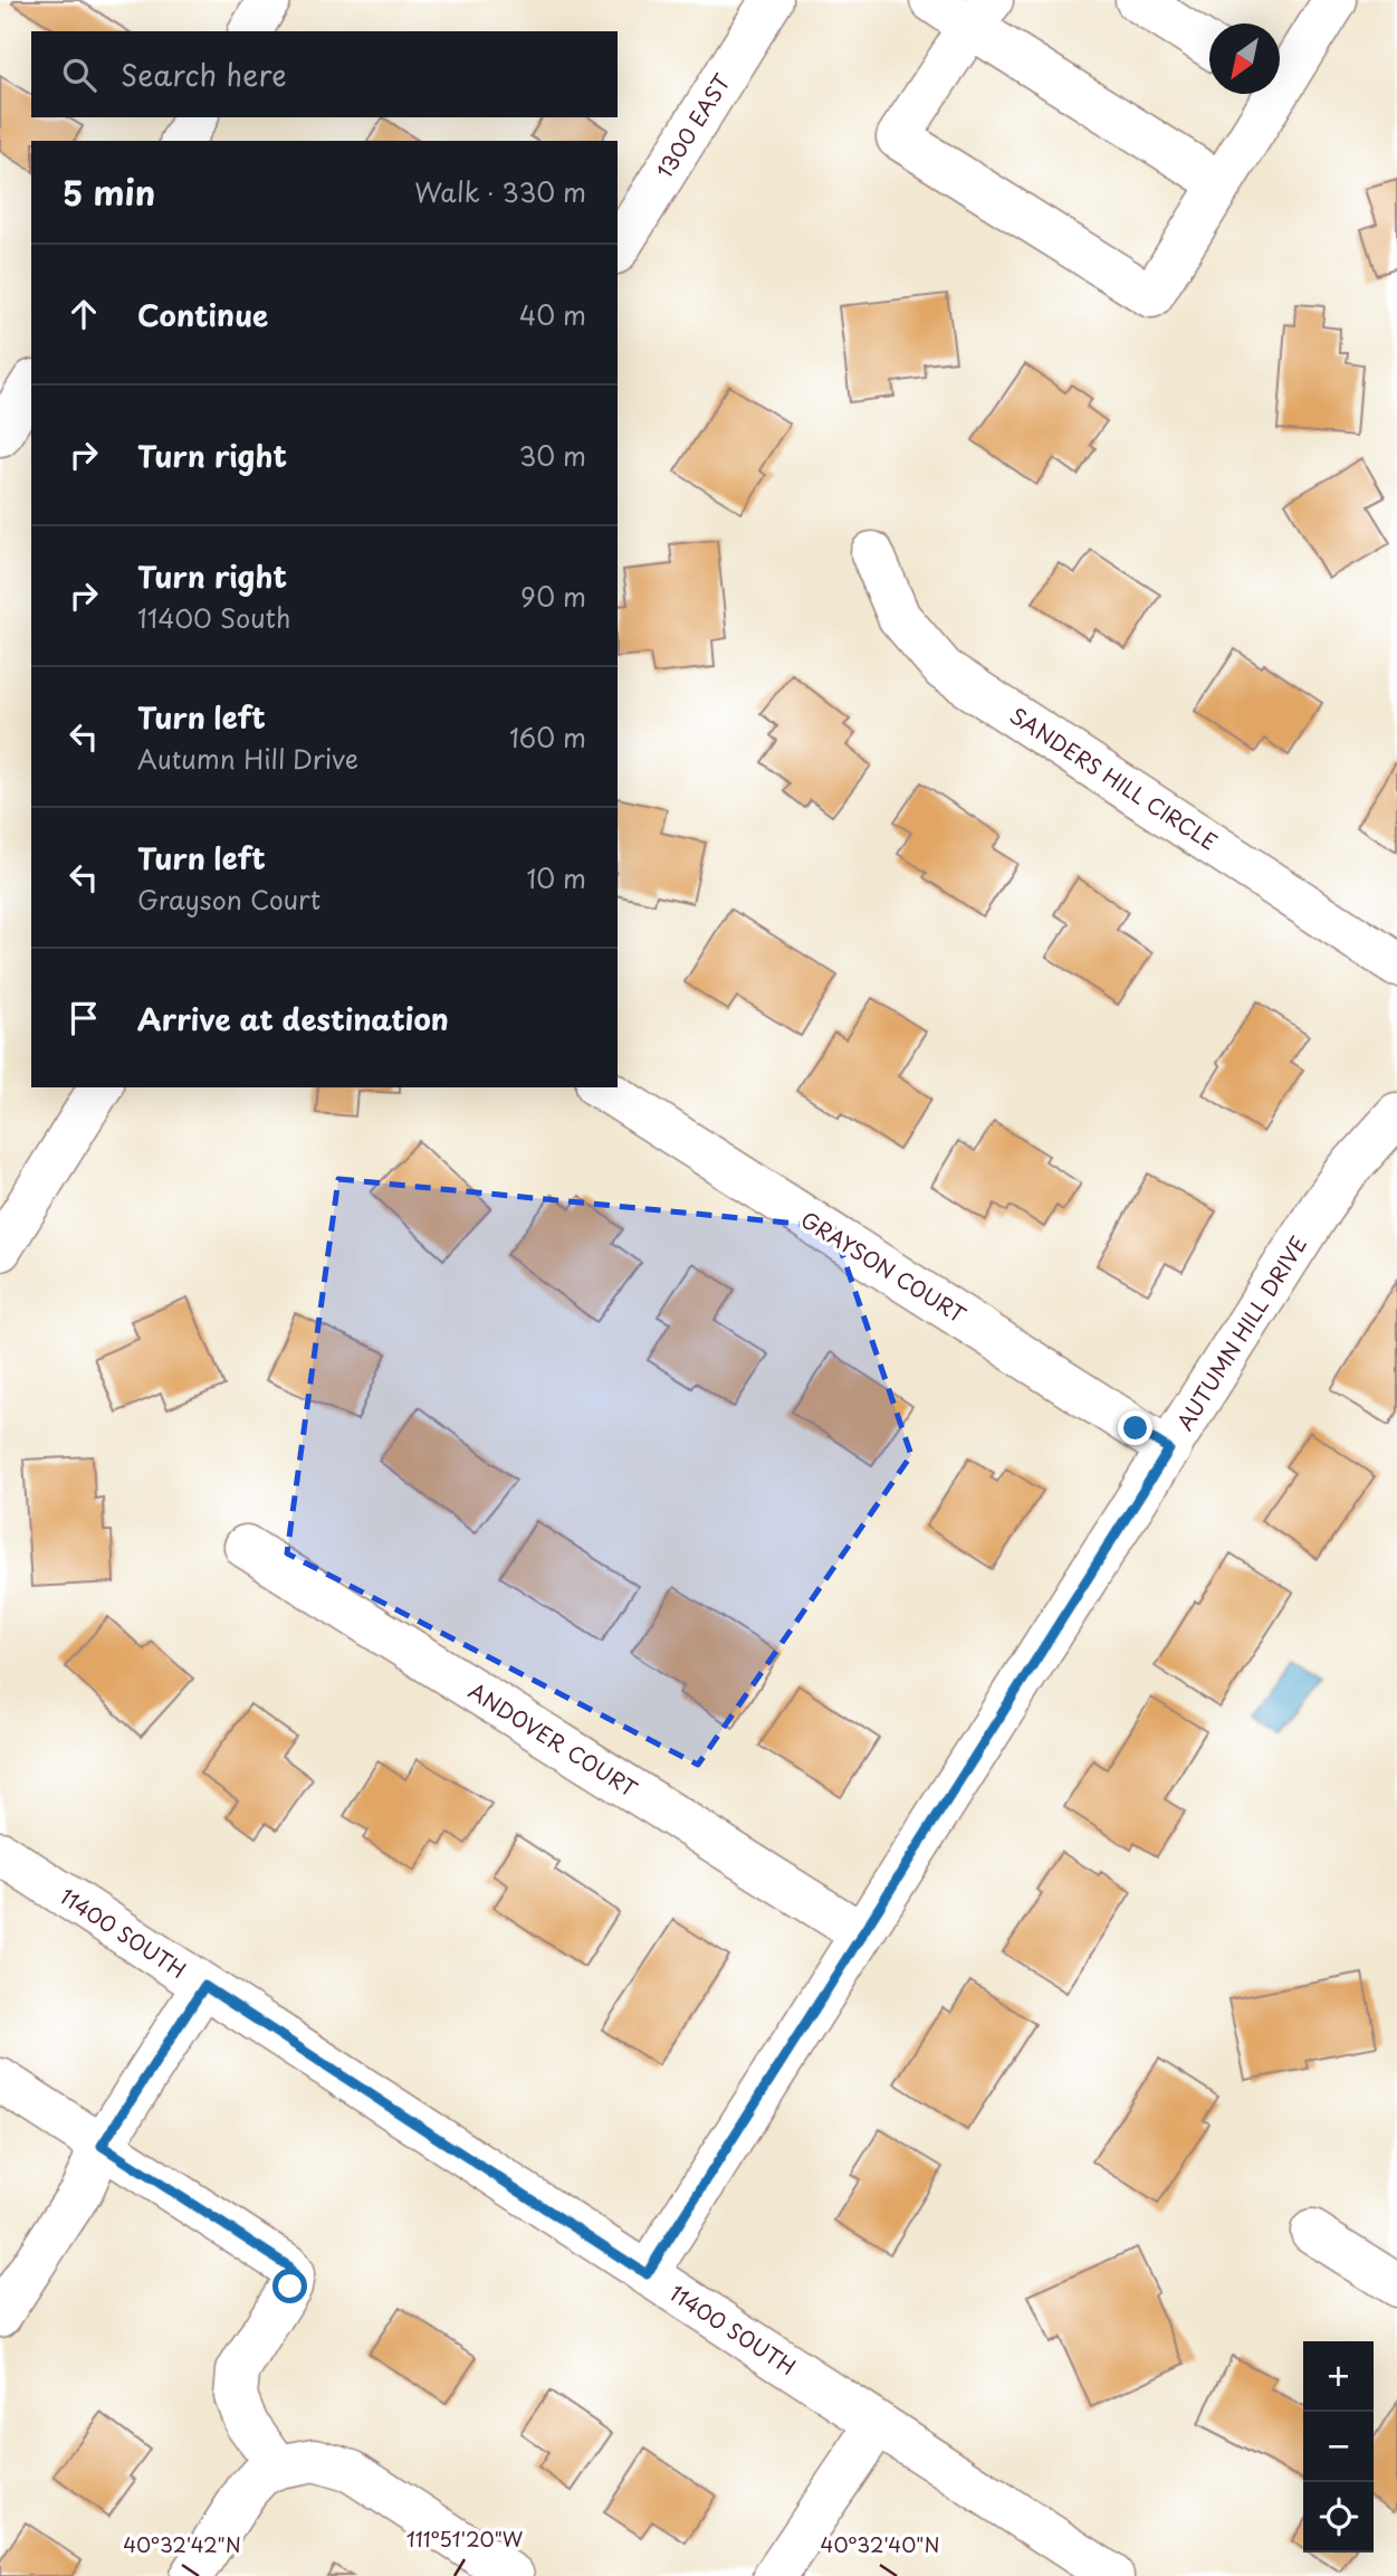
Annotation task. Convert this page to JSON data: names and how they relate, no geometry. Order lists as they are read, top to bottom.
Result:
{
  "streets": {
    "street": [
      "1300 EAST",
      "SANDERS HILL CIRCLE",
      "GRAYSON COURT",
      "AUTUMN HILL DRIVE",
      "ANDOVER COURT",
      "11400 SOUTH"
    ]
  },
  "crossings": [
    ["GRAYSON COURT", "AUTUMN HILL DRIVE"],
    ["AUTUMN HILL DRIVE", "ANDOVER COURT"],
    ["AUTUMN HILL DRIVE", "11400 SOUTH"]
  ],
  "north": "bottom left",
  "page": {
    "search": "Search here",
    "heading": ["5 min", "Walk · 330 m"],
    "list": [
      ["Continue", "40 m"],
      ["Turn right", "30 m"],
      ["Turn right", "11400 South", "90 m"],
      ["Turn left", "Autumn Hill Drive", "160 m"],
      ["Turn left", "Grayson Court", "10 m"],
      "Arrive at destination"
    ],
    "map_buttons": ["+", "−"]
  },
  "coordinates": ["111°51'20\"W", "40°32'42\"N", "40°32'40\"N"]
}
